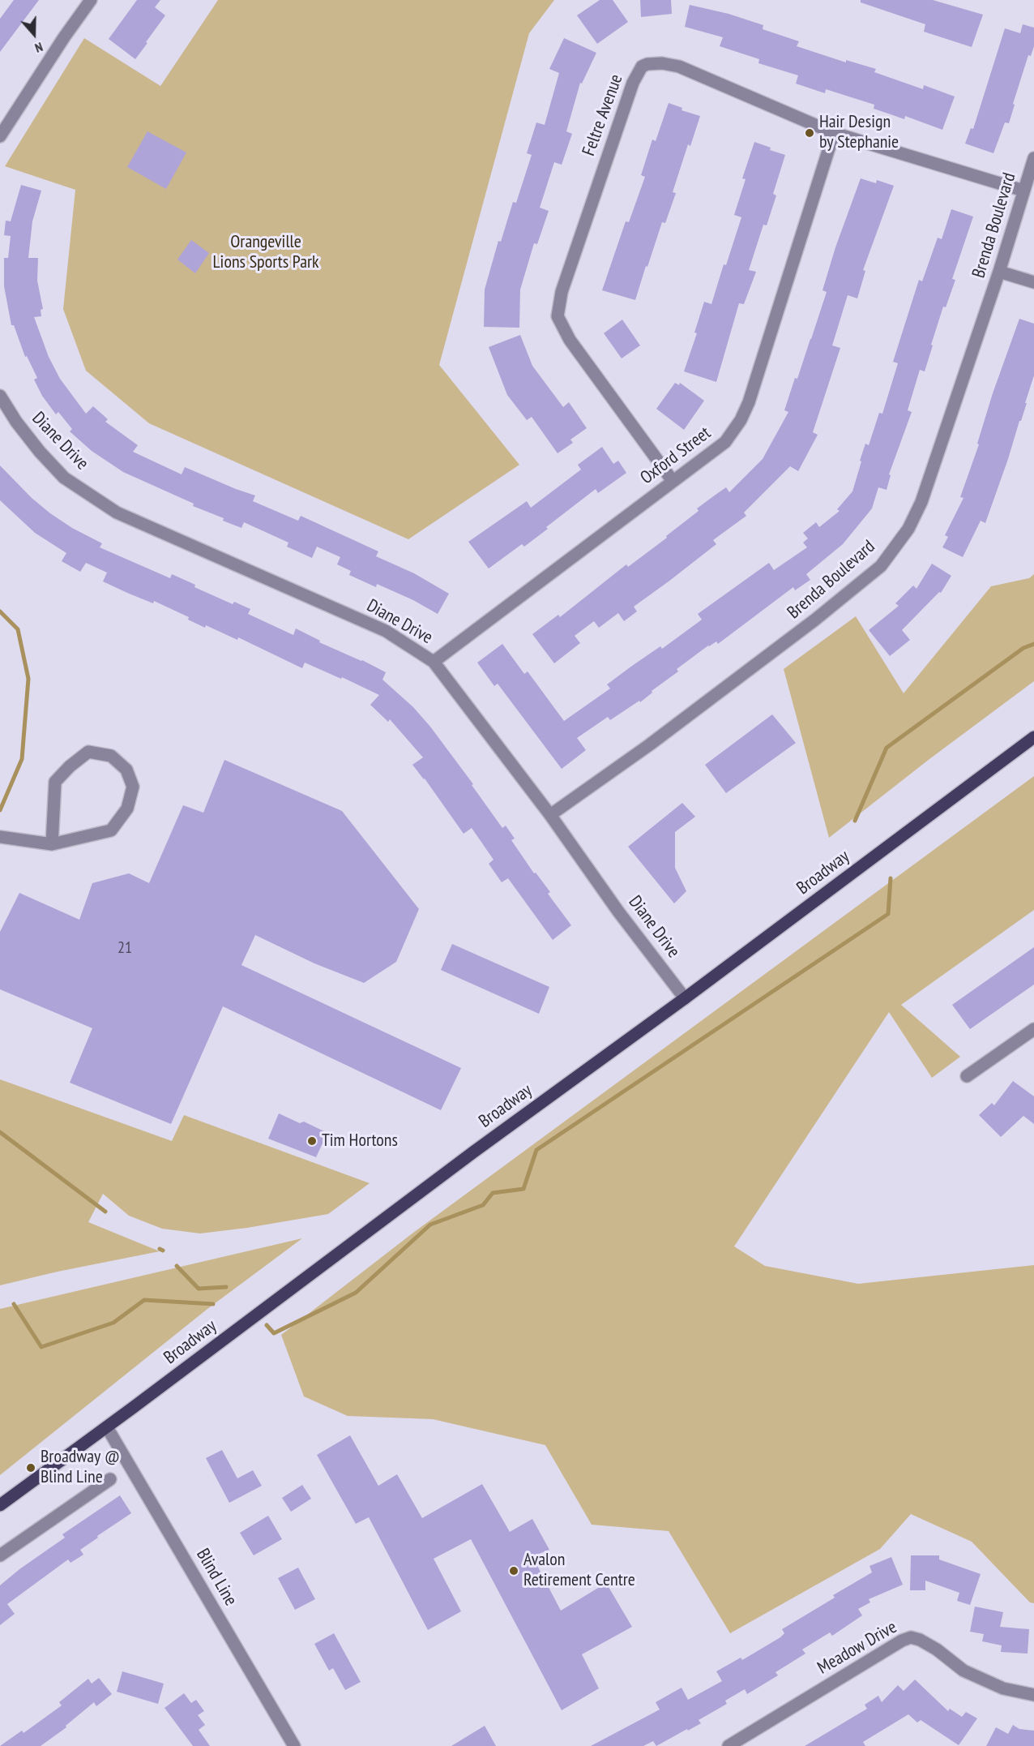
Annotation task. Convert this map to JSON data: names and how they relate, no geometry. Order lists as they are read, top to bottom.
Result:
{
  "streets": {
    "main road": ["Broadway"],
    "street": [
      "Feltre Avenue",
      "Brenda Boulevard",
      "Diane Drive",
      "Oxford Street",
      "Blind Line",
      "Meadow Drive"
    ]
  },
  "crossings": [
    ["Feltre Avenue", "Brenda Boulevard"],
    ["Feltre Avenue", "Oxford Street"],
    ["Brenda Boulevard", "Diane Drive"],
    ["Diane Drive", "Oxford Street"],
    ["Diane Drive", "Broadway"],
    ["Broadway", "Blind Line"]
  ],
  "parks": ["Orangeville Lions Sports Park"],
  "places": [
    "Hair Design by Stephanie",
    "Tim Hortons",
    "Broadway @ Blind Line",
    "Avalon Retirement Centre"
  ],
  "house_numbers": ["21"],
  "north": "bottom"
}
